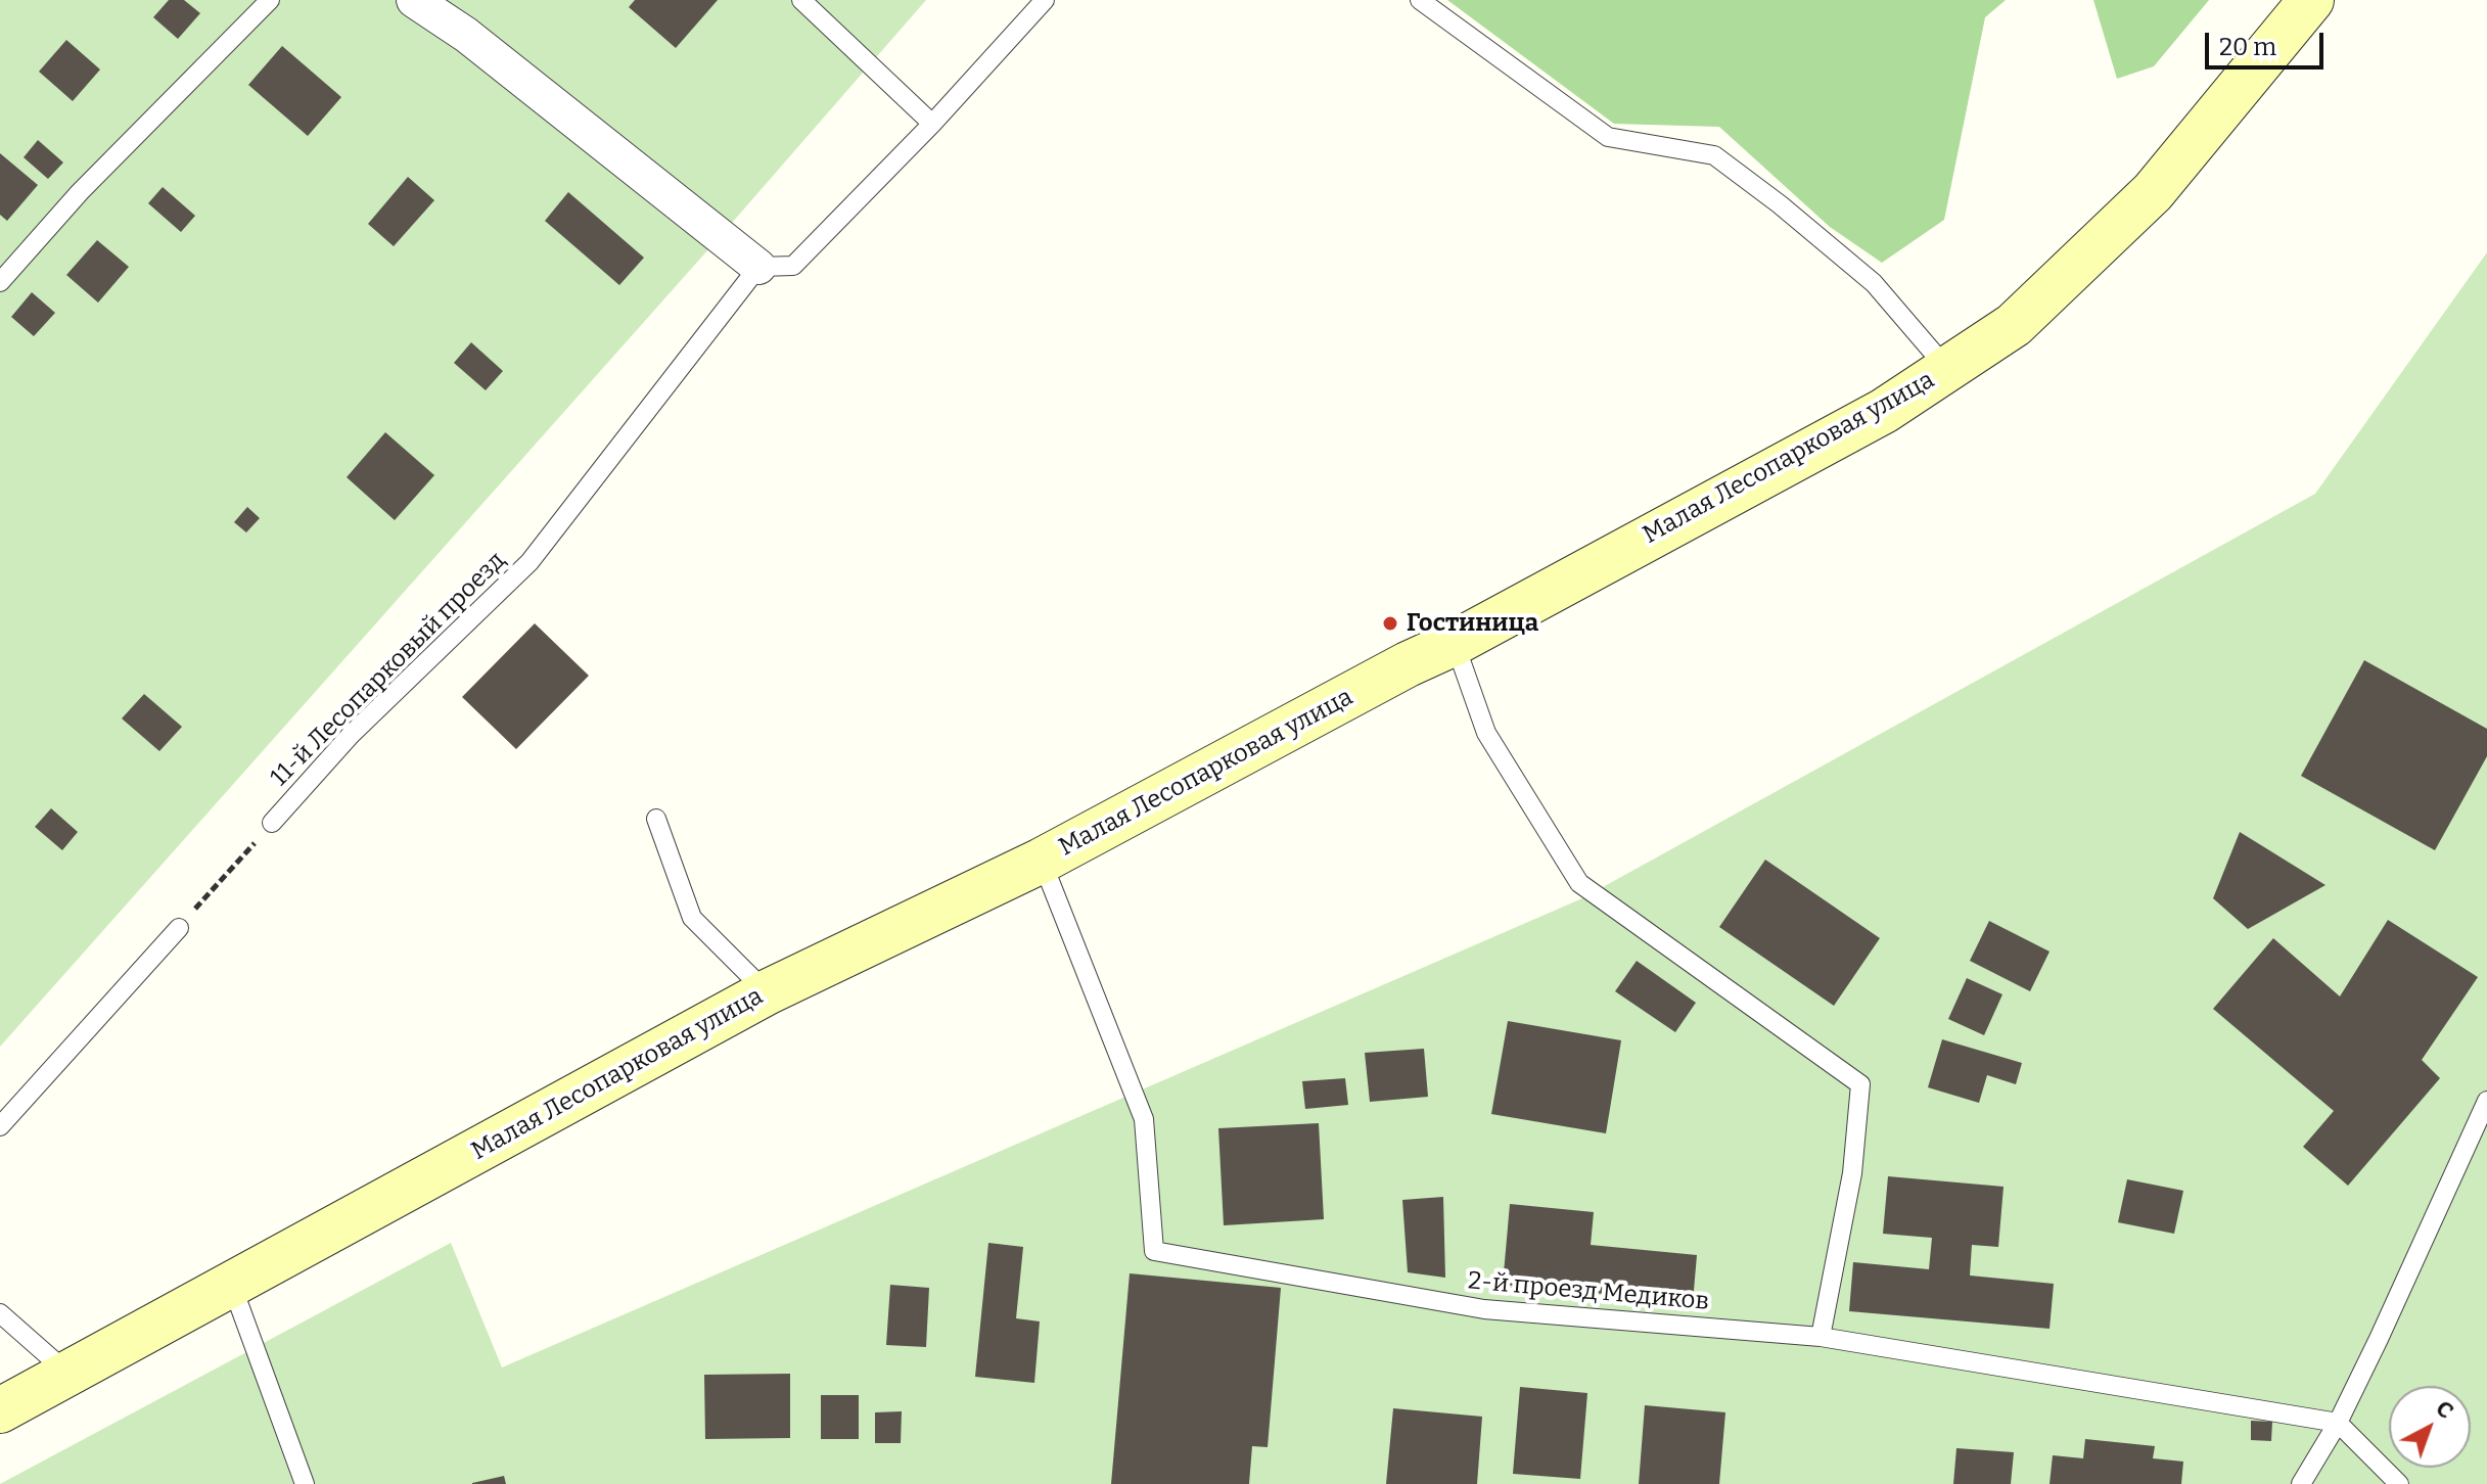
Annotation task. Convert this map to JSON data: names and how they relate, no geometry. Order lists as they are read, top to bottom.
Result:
{
  "streets": {
    "street": ["Малая Лесопарковая улица"],
    "lane": ["11-й Лесопарковый проезд", "2-й проезд Медиков"]
  },
  "crossings": [
    ["Малая Лесопарковая улица", "2-й проезд Медиков"]
  ],
  "places": ["Гостиница"],
  "scale_bar": "20 m",
  "north": "top right"
}
